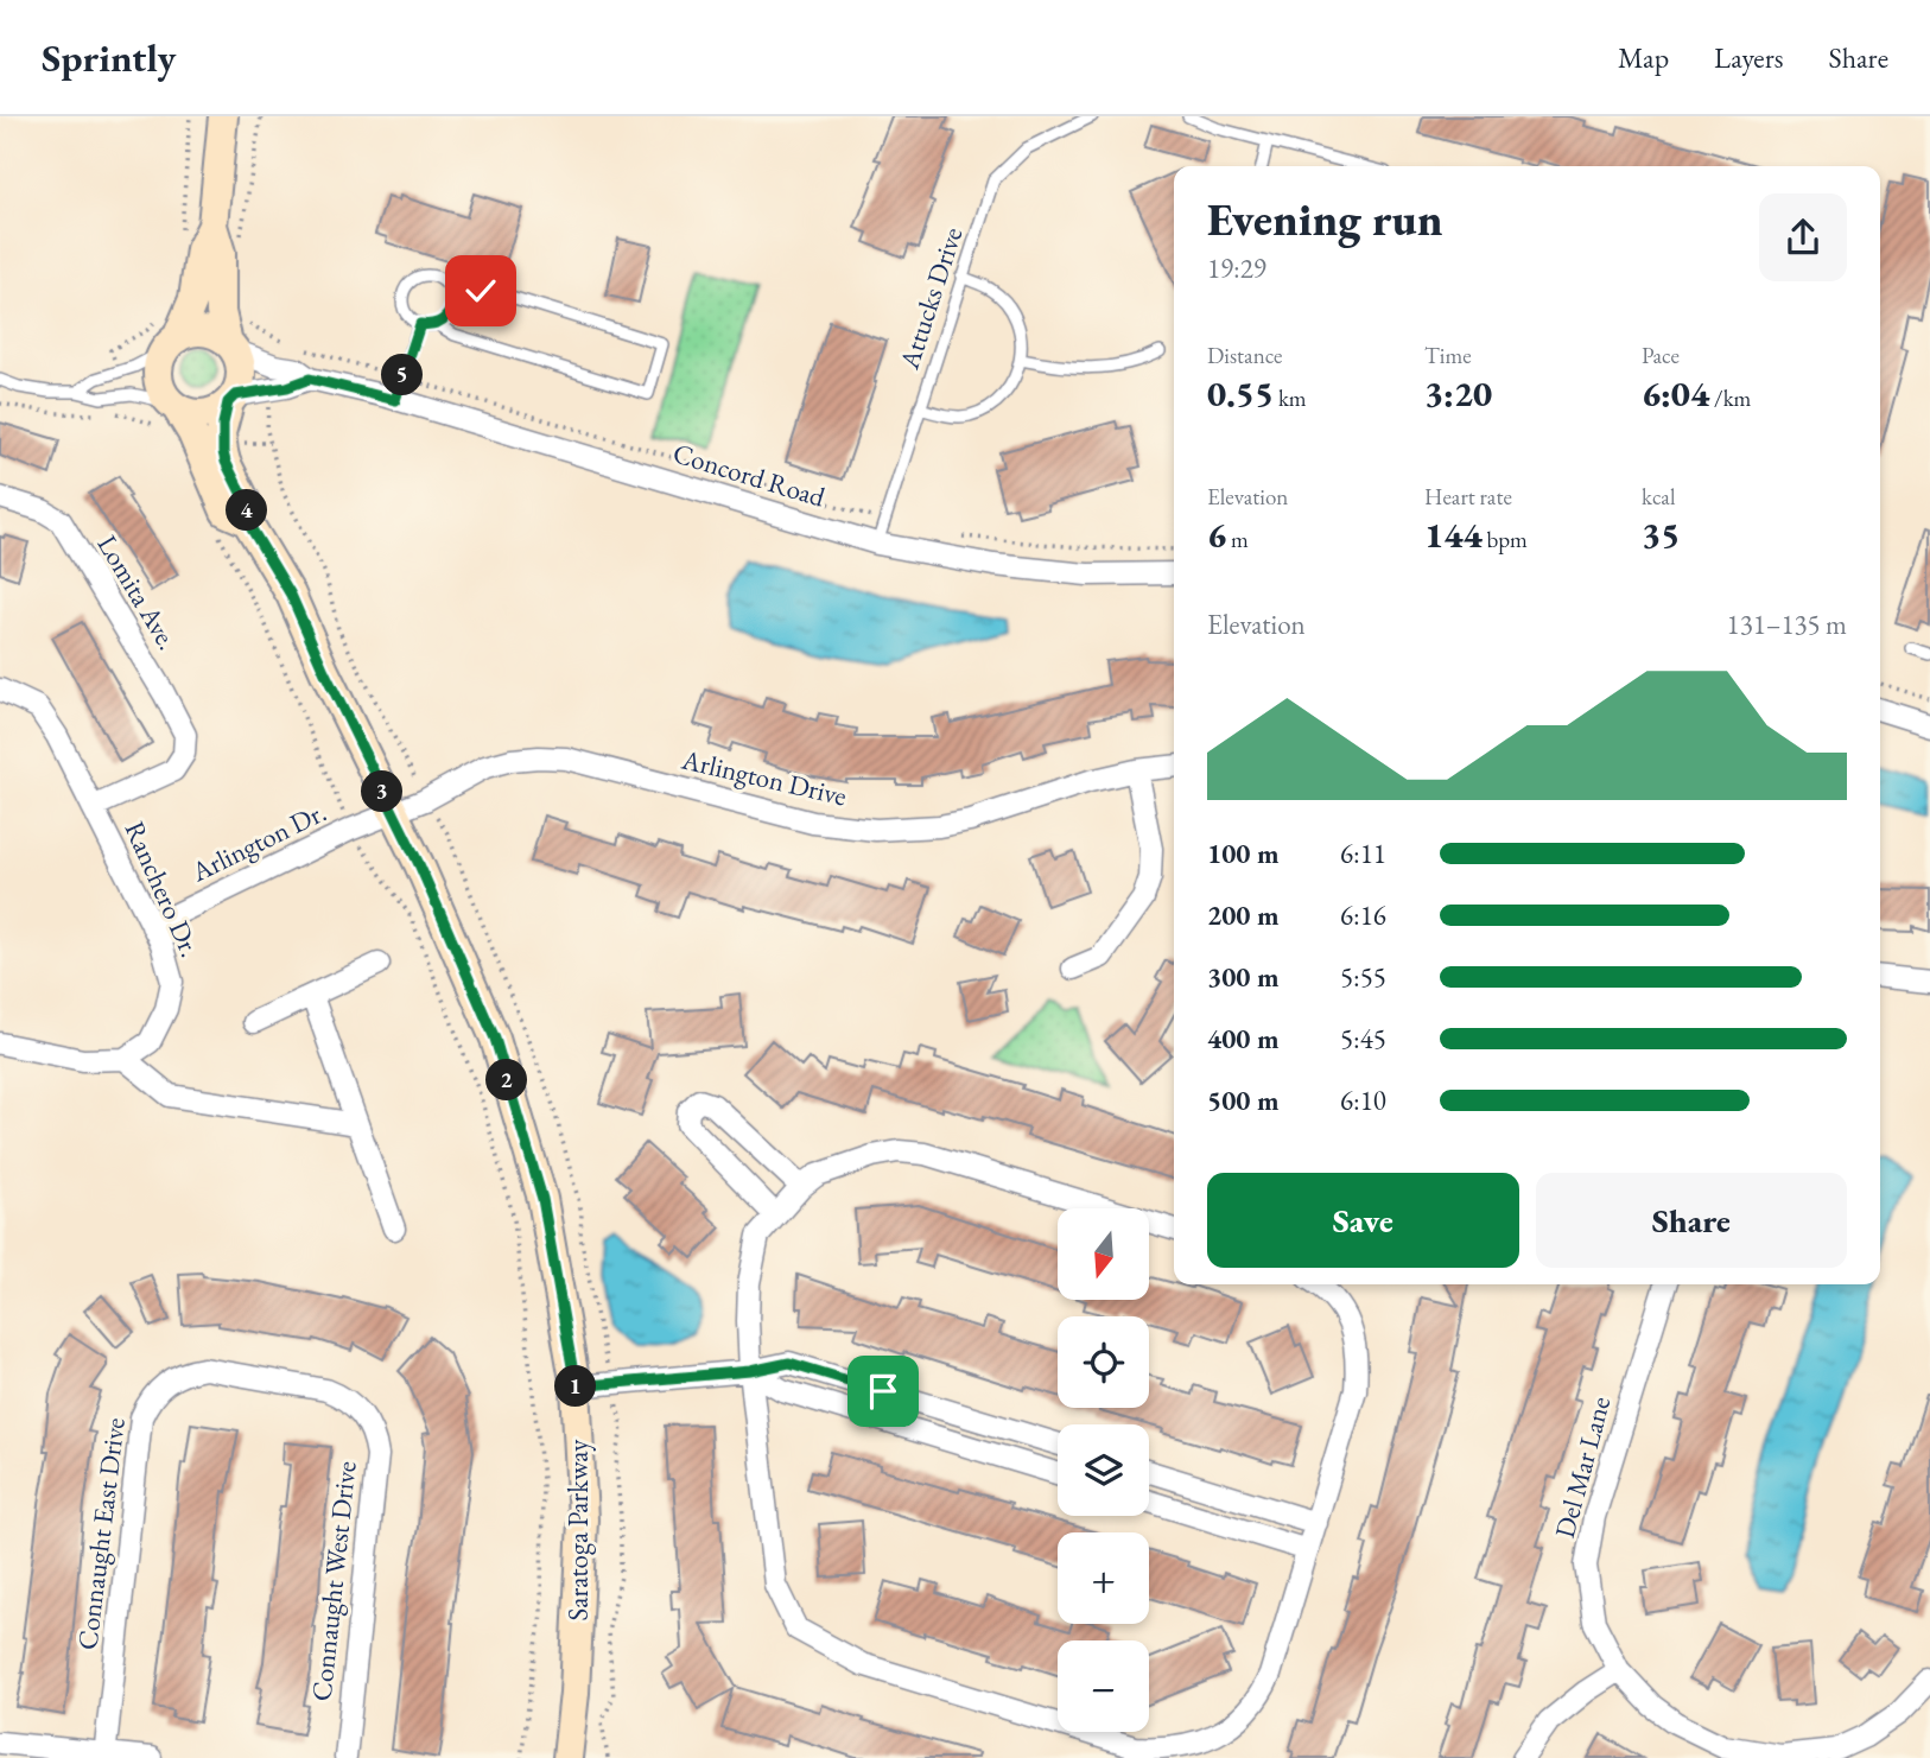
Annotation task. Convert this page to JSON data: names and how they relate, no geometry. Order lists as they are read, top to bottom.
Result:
{
  "streets": {
    "street": [
      "Concord Road",
      "Lomita Ave.",
      "Arlington Drive",
      "Arlington Dr.",
      "Ranchero Dr.",
      "Del Mar Lane",
      "Saratoga Parkway",
      "Connaught East Drive",
      "Connaught West Drive"
    ],
    "lane": ["Attucks Drive"]
  },
  "crossings": [
    ["Attucks Drive", "Concord Road"],
    ["Concord Road", "Saratoga Parkway"],
    ["Lomita Ave.", "Ranchero Dr."],
    ["Arlington Drive", "Arlington Dr."],
    ["Arlington Drive", "Saratoga Parkway"],
    ["Arlington Dr.", "Ranchero Dr."],
    ["Arlington Dr.", "Saratoga Parkway"],
    ["Connaught East Drive", "Connaught West Drive"]
  ],
  "north": "bottom",
  "page": {
    "header": "Sprintly",
    "nav": ["Map", "Layers", "Share"],
    "heading": ["Evening run", "19:29"],
    "stats": [
      ["Distance", "0.55 km"],
      ["Time", "3:20"],
      ["Pace", "6:04 /km"],
      ["Elevation", "6 m"],
      ["Heart rate", "144 bpm"],
      ["kcal", "35"]
    ],
    "pins": [
      "5",
      "4",
      "3",
      "2",
      "1"
    ],
    "chart": ["Elevation", "131–135 m"],
    "list": [
      {
        "name": "100 m",
        "note": "6:11"
      },
      {
        "name": "200 m",
        "note": "6:16"
      },
      {
        "name": "300 m",
        "note": "5:55"
      },
      {
        "name": "400 m",
        "note": "5:45"
      },
      {
        "name": "500 m",
        "note": "6:10"
      }
    ],
    "buttons": ["Save", "Share"],
    "map_buttons": ["+", "−"]
  }
}
